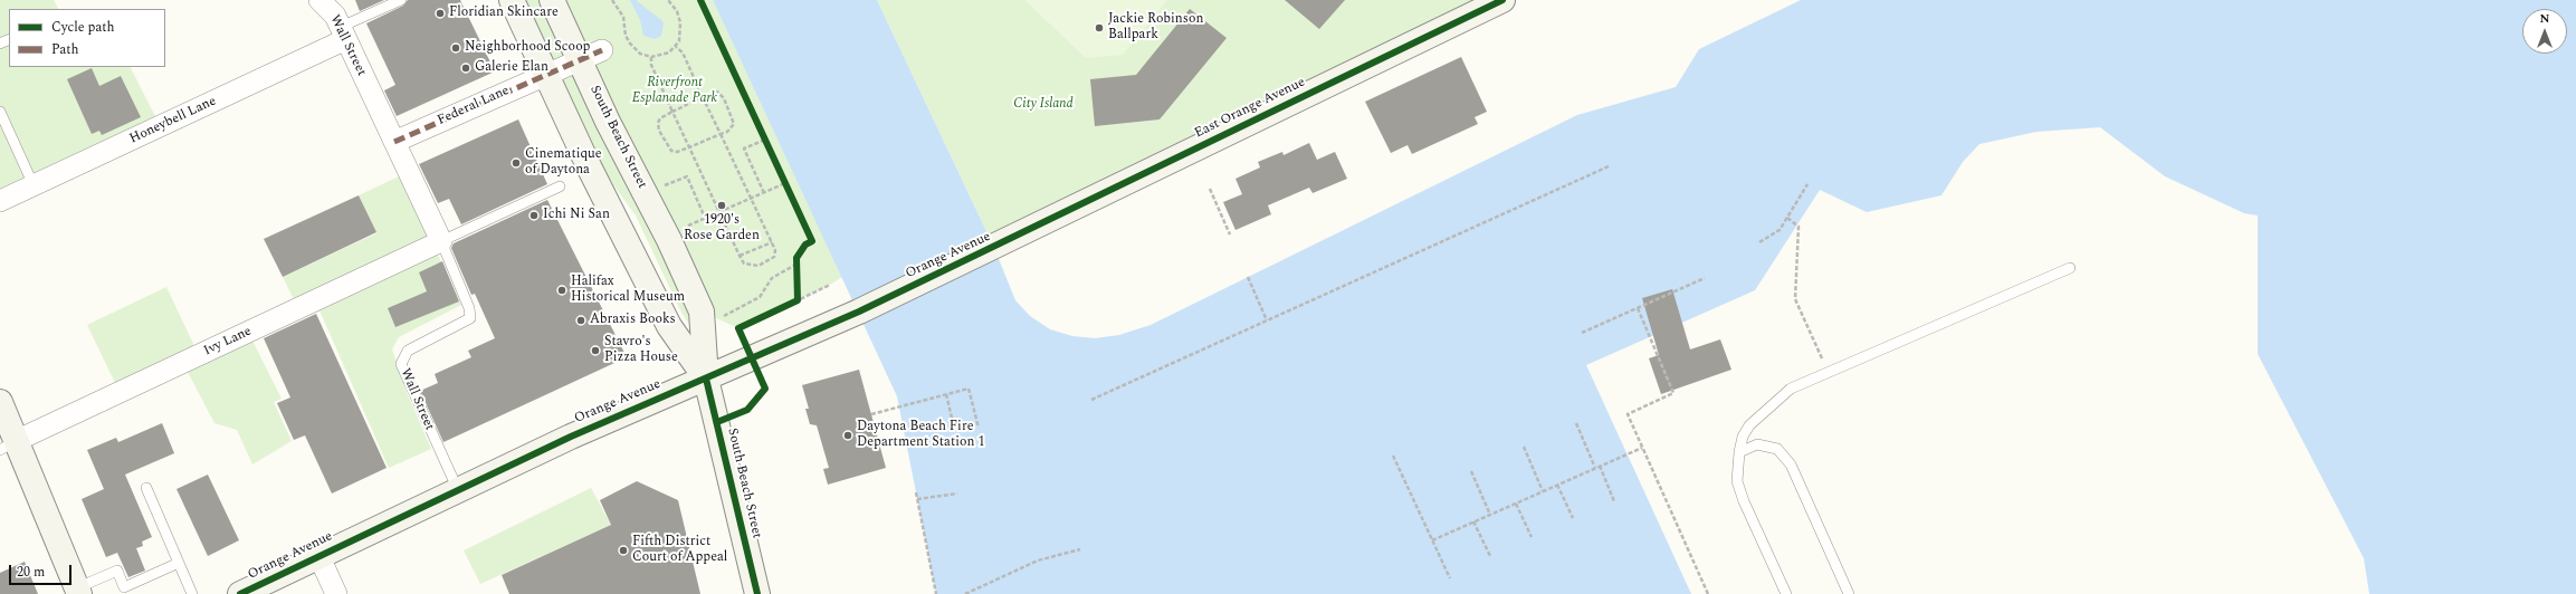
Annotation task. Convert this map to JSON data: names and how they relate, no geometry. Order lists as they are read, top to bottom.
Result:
{
  "streets": {
    "street": [
      "Wall Street",
      "Federal Lane",
      "East Orange Avenue",
      "Honeybell Lane",
      "South Beach Street",
      "Orange Avenue",
      "Ivy Lane"
    ]
  },
  "crossings": [
    ["Wall Street", "Federal Lane"],
    ["Wall Street", "Honeybell Lane"],
    ["Wall Street", "Orange Avenue"],
    ["Wall Street", "Ivy Lane"],
    ["Federal Lane", "South Beach Street"],
    ["East Orange Avenue", "Orange Avenue"],
    ["South Beach Street", "Orange Avenue"]
  ],
  "parks": ["Riverfront Esplanade Park", "City Island"],
  "places": [
    "Floridian Skincare",
    "Jackie Robinson Ballpark",
    "Neighborhood Scoop",
    "Galerie Elan",
    "Cinematique of Daytona",
    "1920's Rose Garden",
    "Ichi Ni San",
    "Halifax Historical Museum",
    "Abraxis Books",
    "Stavro's Pizza House",
    "Daytona Beach Fire Department Station 1",
    "Fifth District Court of Appeal"
  ],
  "legend": ["Cycle path", "Path"],
  "scale_bar": "20 m",
  "north": "top"
}
